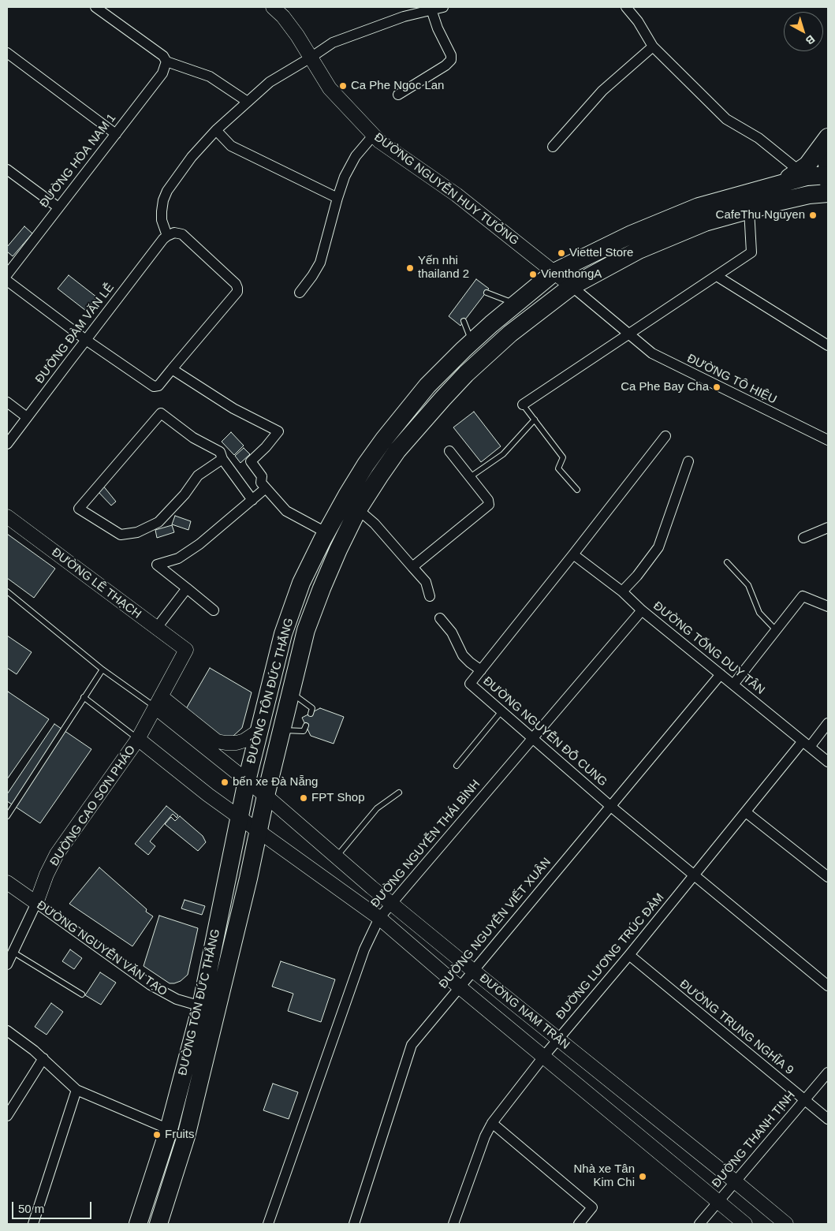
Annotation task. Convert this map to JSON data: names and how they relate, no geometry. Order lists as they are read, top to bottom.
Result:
{
  "streets": {
    "highway": ["ĐƯỜNG TÔN ĐỨC THẮNG"],
    "street": [
      "ĐƯỜNG HÒA NAM 1",
      "ĐƯỜNG NGUYỄN HUY TƯỞNG",
      "ĐƯỜNG ĐÀM VĂN LỄ",
      "ĐƯỜNG TÔ HIỆU",
      "ĐƯỜNG LÊ THẠCH",
      "ĐƯỜNG TỐNG DUY TÂN",
      "ĐƯỜNG NGUYỄN ĐỖ CUNG",
      "ĐƯỜNG CAO SƠN PHÁO",
      "ĐƯỜNG NGUYỄN THÁI BÌNH",
      "ĐƯỜNG NGUYỄN VIẾT XUÂN",
      "ĐƯỜNG NGUYỄN VĂN TẠO",
      "ĐƯỜNG LƯƠNG TRÚC ĐÀM",
      "ĐƯỜNG NAM TRÂN",
      "ĐƯỜNG TRUNG NGHĨA 9",
      "ĐƯỜNG THANH TỊNH"
    ]
  },
  "crossings": [
    ["ĐƯỜNG NGUYỄN HUY TƯỞNG", "ĐƯỜNG TÔ HIỆU"],
    ["ĐƯỜNG NGUYỄN HUY TƯỞNG", "ĐƯỜNG TÔN ĐỨC THẮNG"],
    ["ĐƯỜNG TÔ HIỆU", "ĐƯỜNG TÔN ĐỨC THẮNG"],
    ["ĐƯỜNG LÊ THẠCH", "ĐƯỜNG CAO SƠN PHÁO"],
    ["ĐƯỜNG TỐNG DUY TÂN", "ĐƯỜNG NGUYỄN ĐỖ CUNG"],
    ["ĐƯỜNG TỐNG DUY TÂN", "ĐƯỜNG NGUYỄN THÁI BÌNH"],
    ["ĐƯỜNG TỐNG DUY TÂN", "ĐƯỜNG NGUYỄN VIẾT XUÂN"],
    ["ĐƯỜNG TỐNG DUY TÂN", "ĐƯỜNG LƯƠNG TRÚC ĐÀM"],
    ["ĐƯỜNG TÔN ĐỨC THẮNG", "ĐƯỜNG NGUYỄN VĂN TẠO"],
    ["ĐƯỜNG TÔN ĐỨC THẮNG", "ĐƯỜNG NAM TRÂN"],
    ["ĐƯỜNG NGUYỄN ĐỖ CUNG", "ĐƯỜNG NGUYỄN THÁI BÌNH"],
    ["ĐƯỜNG NGUYỄN ĐỖ CUNG", "ĐƯỜNG NGUYỄN VIẾT XUÂN"],
    ["ĐƯỜNG NGUYỄN ĐỖ CUNG", "ĐƯỜNG LƯƠNG TRÚC ĐÀM"],
    ["ĐƯỜNG CAO SƠN PHÁO", "ĐƯỜNG NGUYỄN VĂN TẠO"],
    ["ĐƯỜNG NGUYỄN THÁI BÌNH", "ĐƯỜNG NAM TRÂN"],
    ["ĐƯỜNG NGUYỄN VIẾT XUÂN", "ĐƯỜNG NAM TRÂN"],
    ["ĐƯỜNG LƯƠNG TRÚC ĐÀM", "ĐƯỜNG NAM TRÂN"],
    ["ĐƯỜNG LƯƠNG TRÚC ĐÀM", "ĐƯỜNG TRUNG NGHĨA 9"],
    ["ĐƯỜNG NAM TRÂN", "ĐƯỜNG THANH TỊNH"],
    ["ĐƯỜNG TRUNG NGHĨA 9", "ĐƯỜNG THANH TỊNH"]
  ],
  "places": [
    "Ca Phe Ngoc Lan",
    "CafeThu Nguyen",
    "Viettel Store",
    "Yến nhi thailand 2",
    "VienthongA",
    "Ca Phe Bay Cha",
    "bến xe Đà Nẵng",
    "FPT Shop",
    "Fruits",
    "Nhà xe Tân Kim Chi"
  ],
  "scale_bar": "50 m",
  "north": "bottom right"
}
